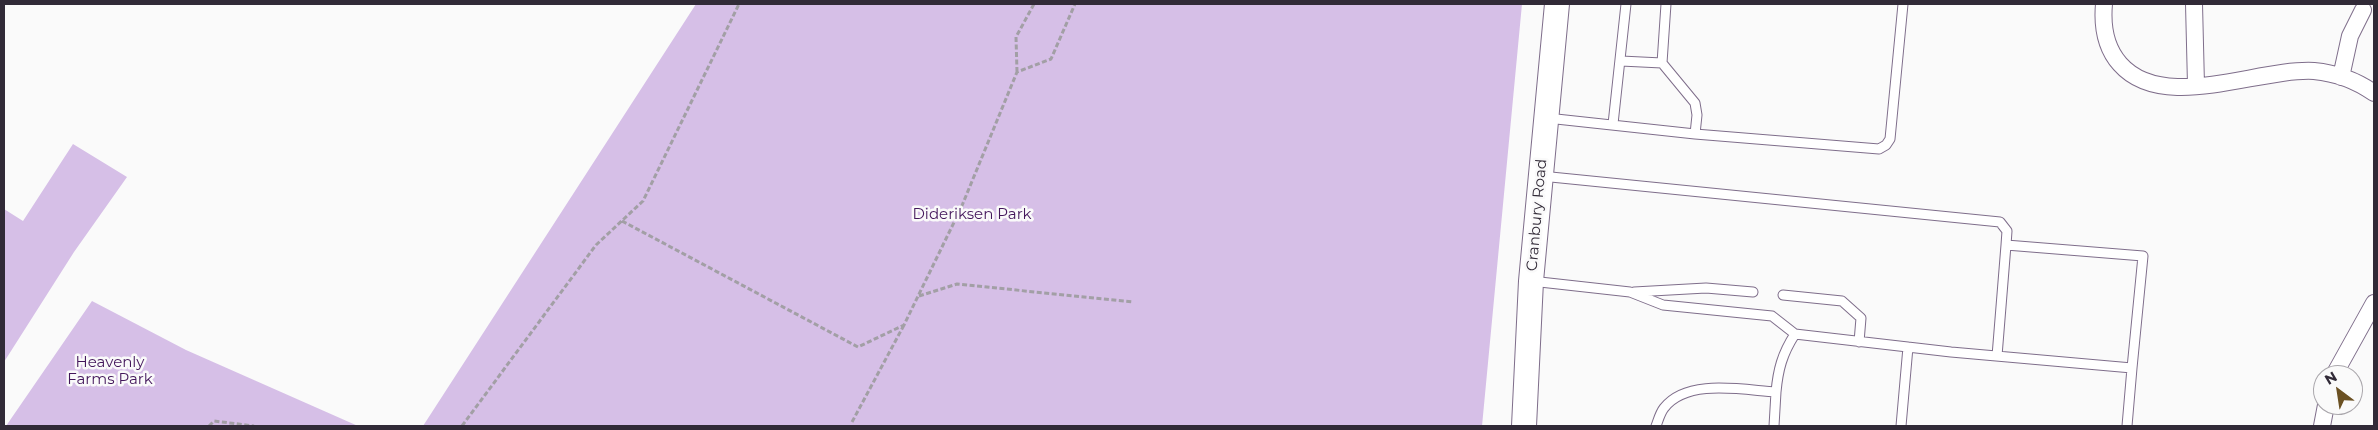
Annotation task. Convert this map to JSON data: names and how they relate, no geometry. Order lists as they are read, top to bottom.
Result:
{
  "streets": {
    "main road": ["Cranbury Road"]
  },
  "parks": ["Dideriksen Park", "Heavenly Farms Park"],
  "north": "top left"
}
